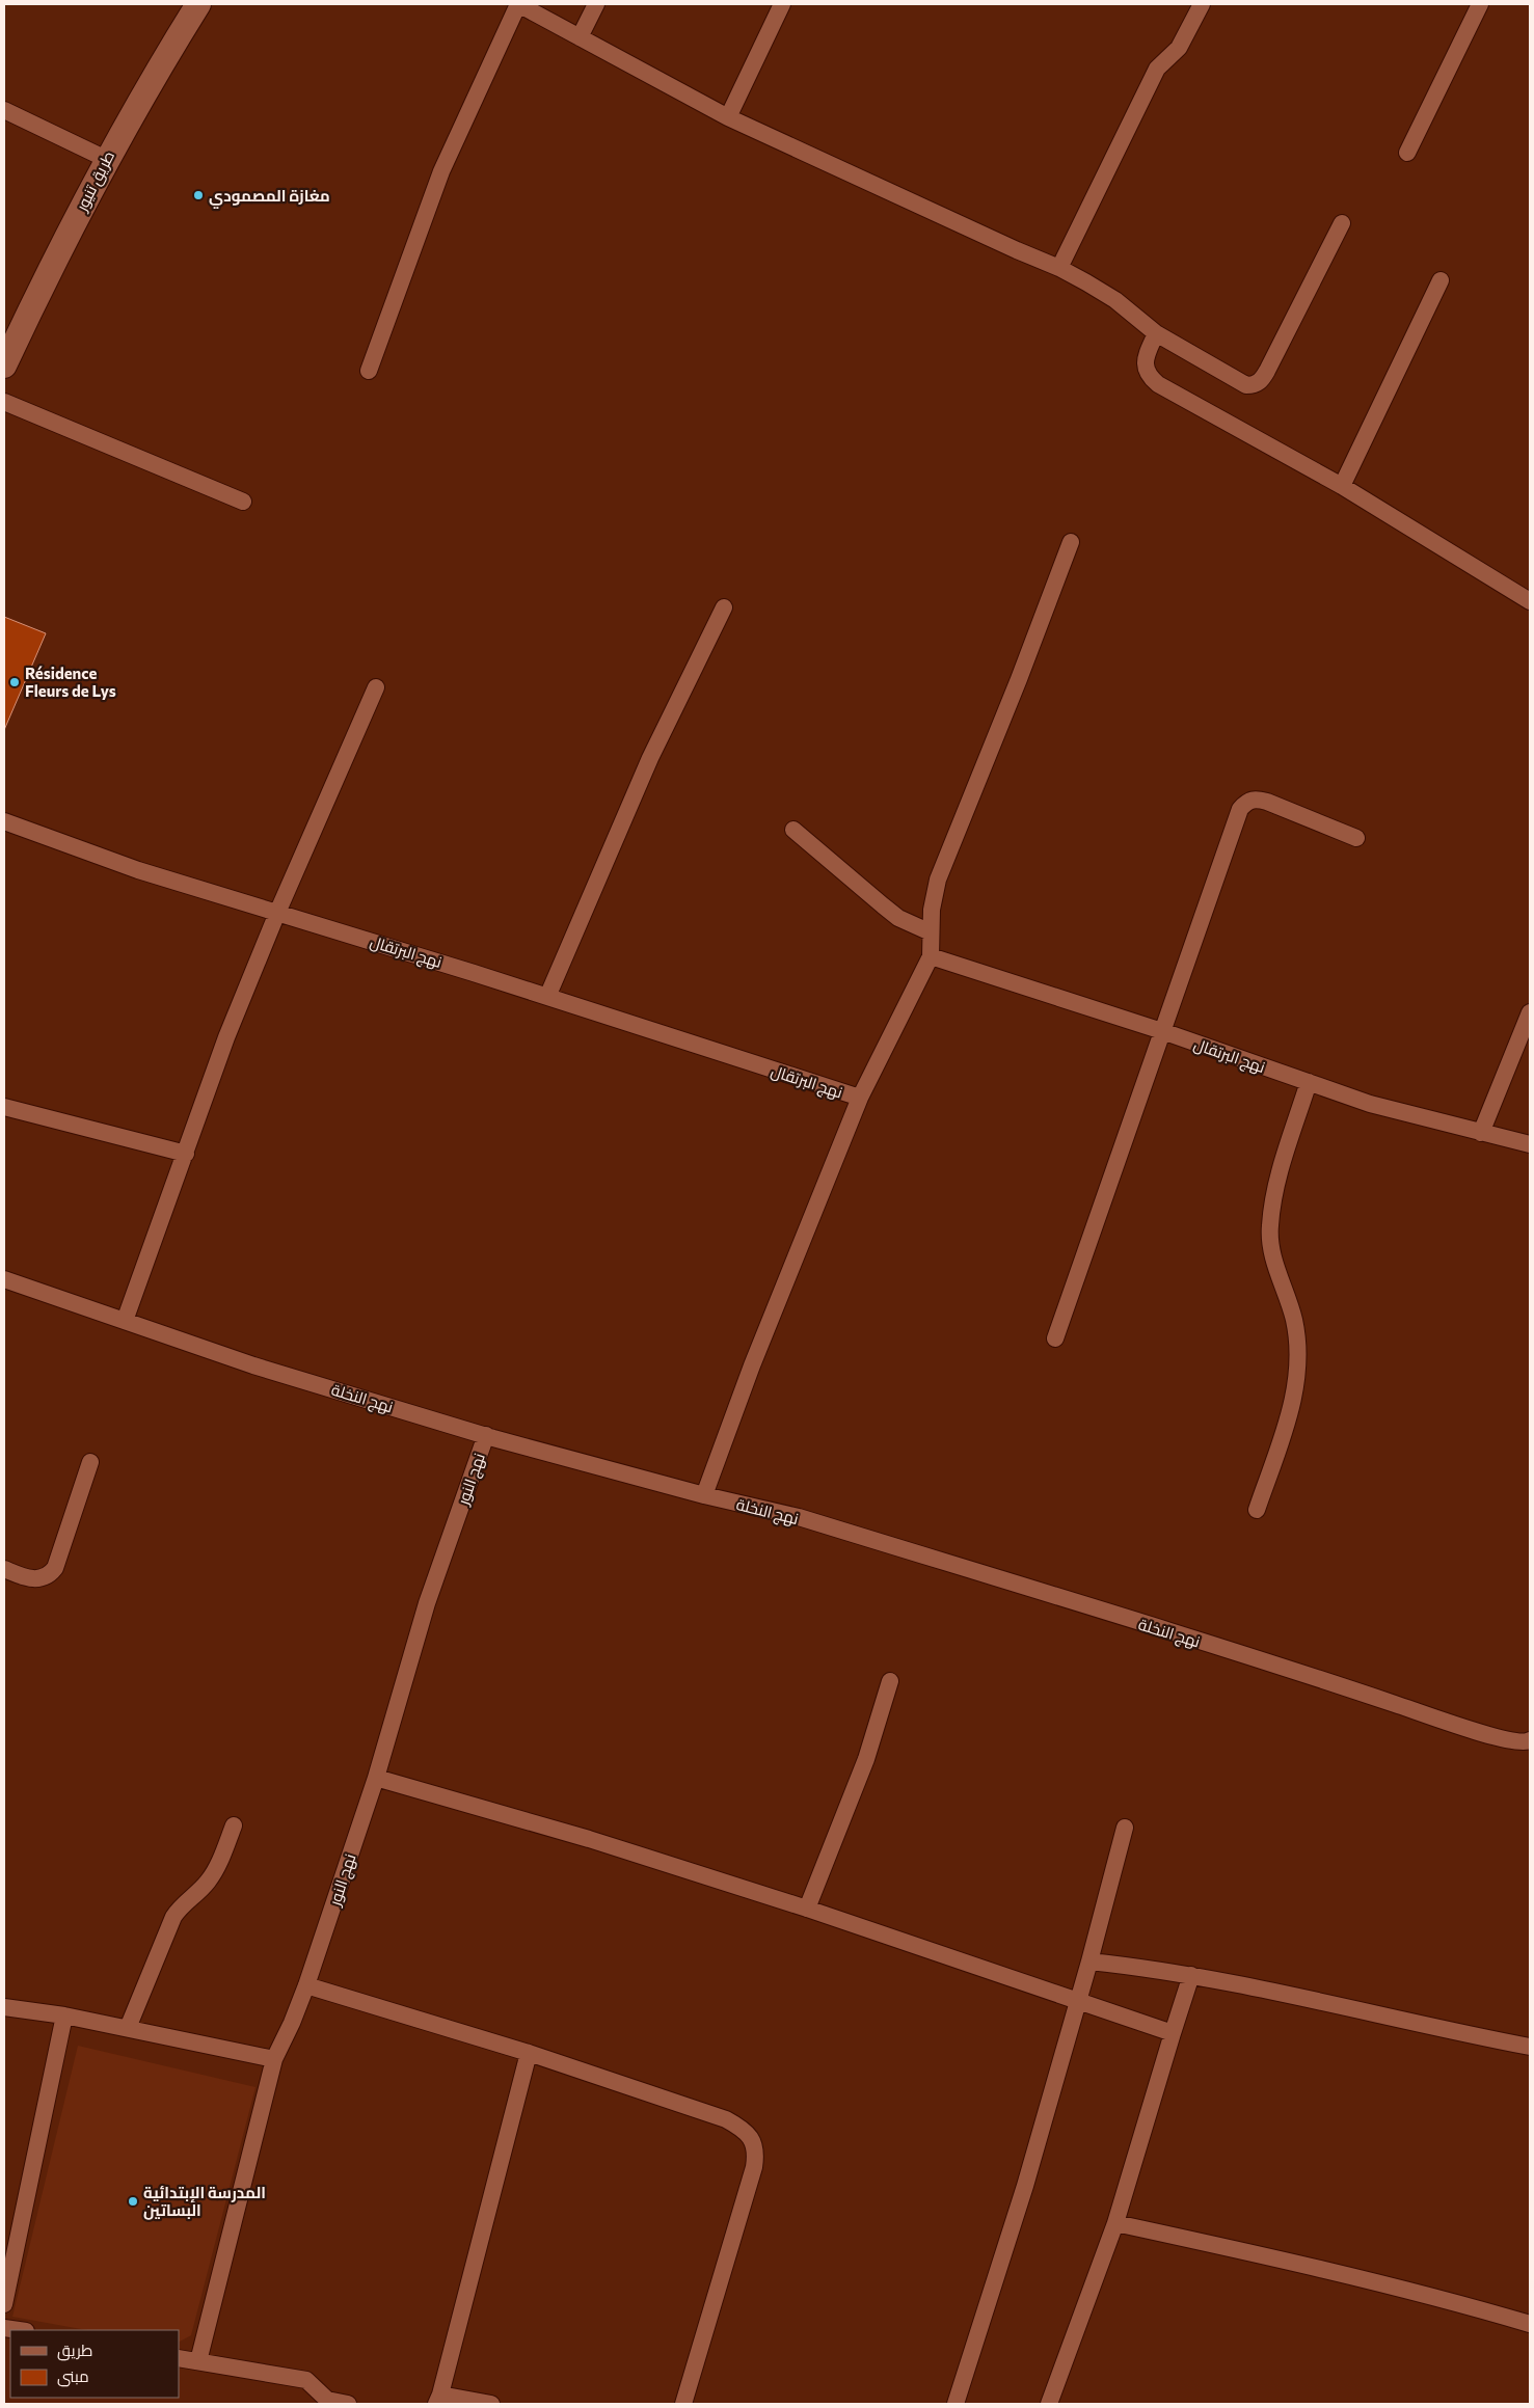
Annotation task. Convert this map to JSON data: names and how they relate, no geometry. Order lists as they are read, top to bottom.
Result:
{
  "streets": {
    "main road": ["طريق تنيور"],
    "street": ["نهج البرتقال", "نهج النخلة", "نهج النور"]
  },
  "crossings": [
    ["نهج النخلة", "نهج النور"]
  ],
  "places": ["مغازة المصمودي", "Résidence Fleurs de Lys", "المدرسة الإبتدائية البساتين"],
  "legend": ["طريق", "مبنى"]
}
